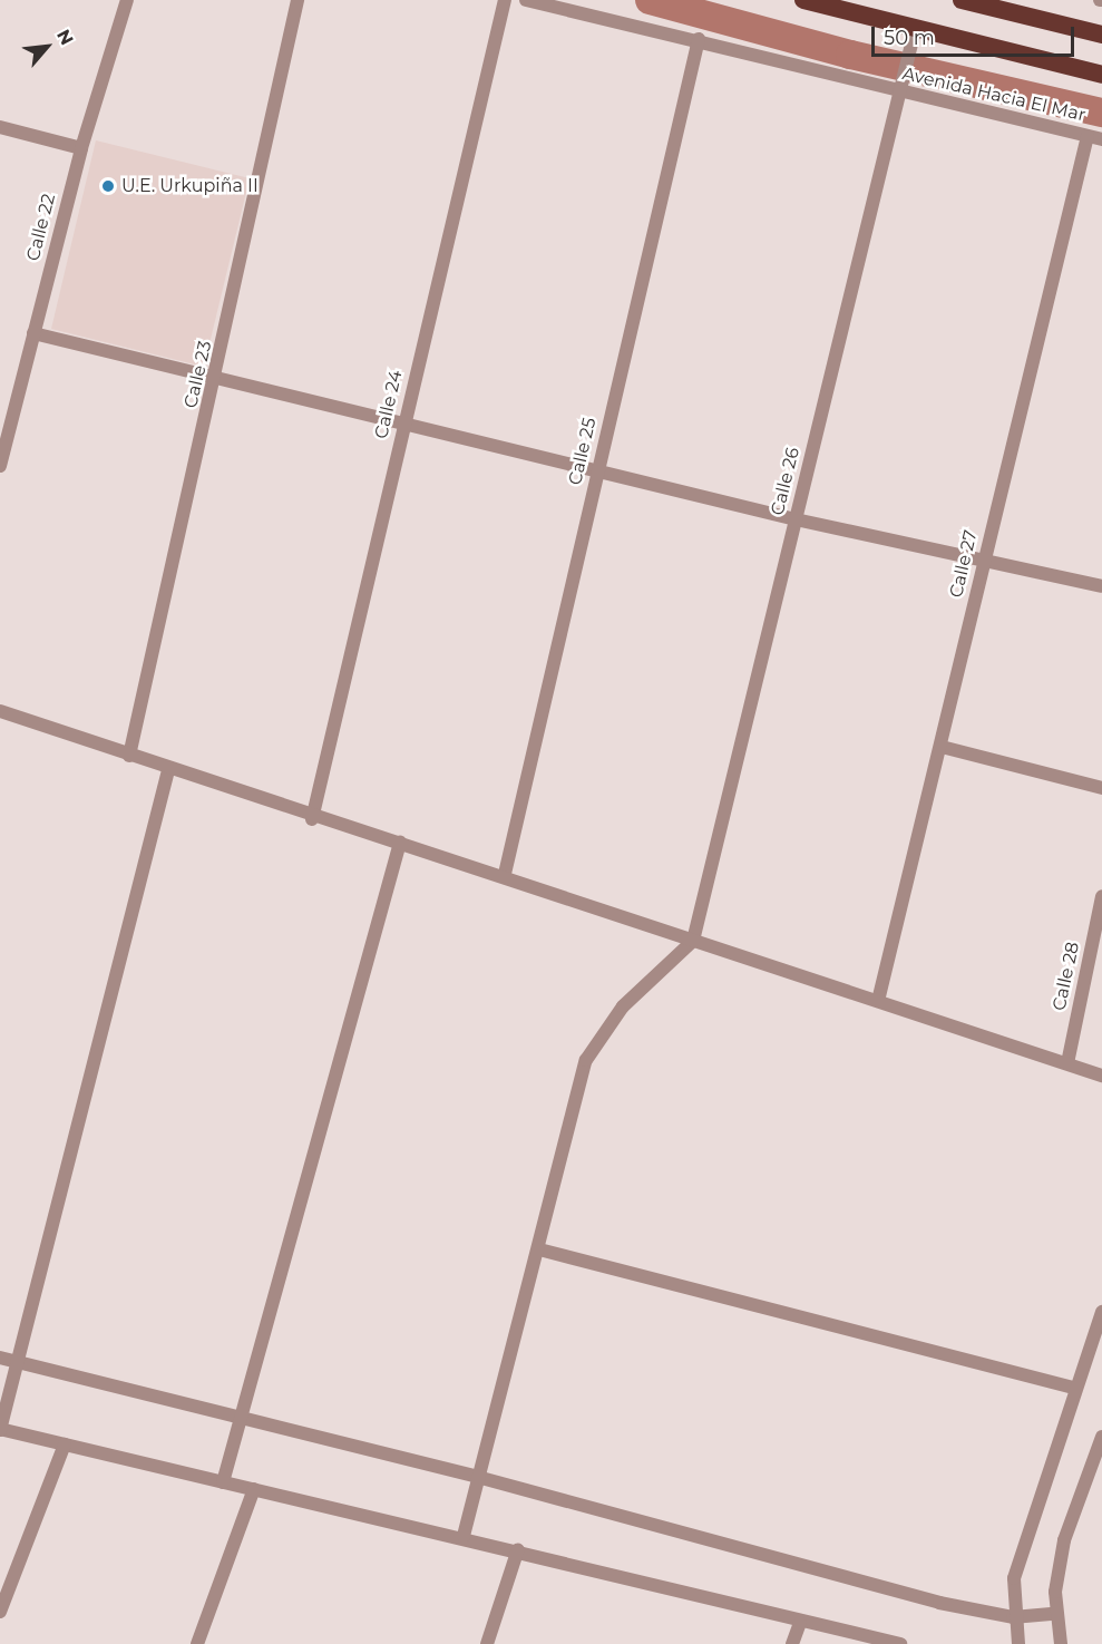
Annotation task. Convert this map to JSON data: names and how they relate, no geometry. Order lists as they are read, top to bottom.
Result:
{
  "streets": {
    "street": [
      "Avenida Hacia El Mar",
      "Calle 22",
      "Calle 23",
      "Calle 24",
      "Calle 25",
      "Calle 26",
      "Calle 27",
      "Calle 28"
    ]
  },
  "crossings": [
    ["Avenida Hacia El Mar", "Calle 25"],
    ["Avenida Hacia El Mar", "Calle 26"],
    ["Avenida Hacia El Mar", "Calle 27"]
  ],
  "places": ["U.E. Urkupiña II"],
  "scale_bar": "50 m",
  "north": "top right"
}
